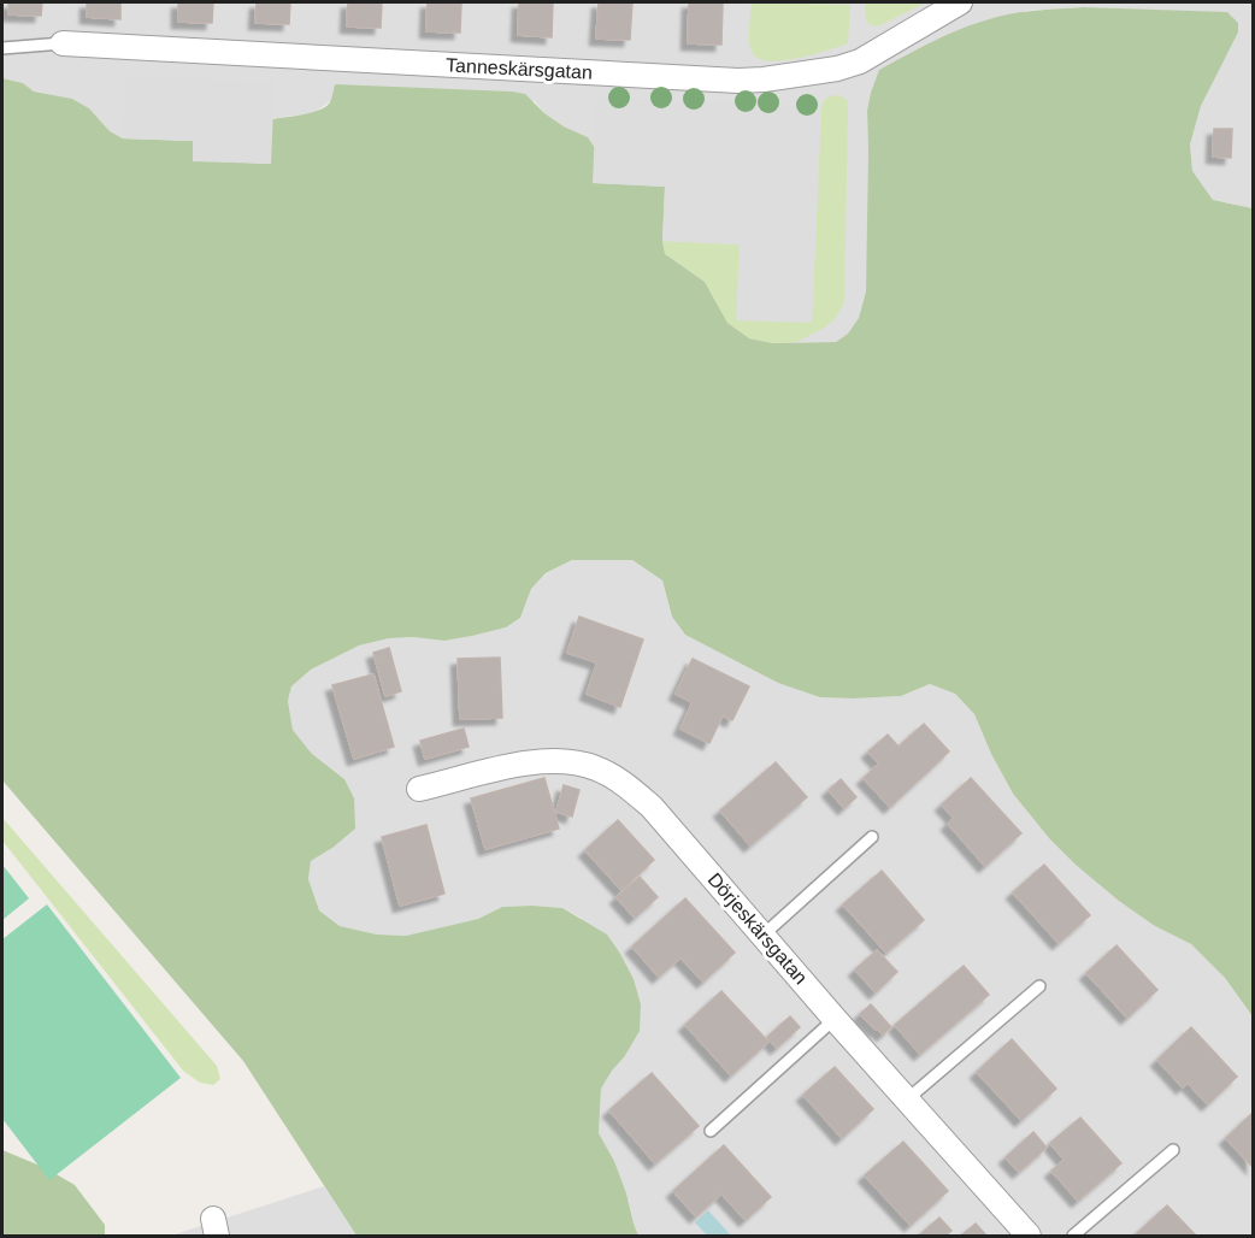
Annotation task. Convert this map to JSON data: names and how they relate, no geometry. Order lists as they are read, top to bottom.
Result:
{
  "streets": {
    "street": ["Tanneskärsgatan", "Dörjeskärsgatan"]
  }
}
